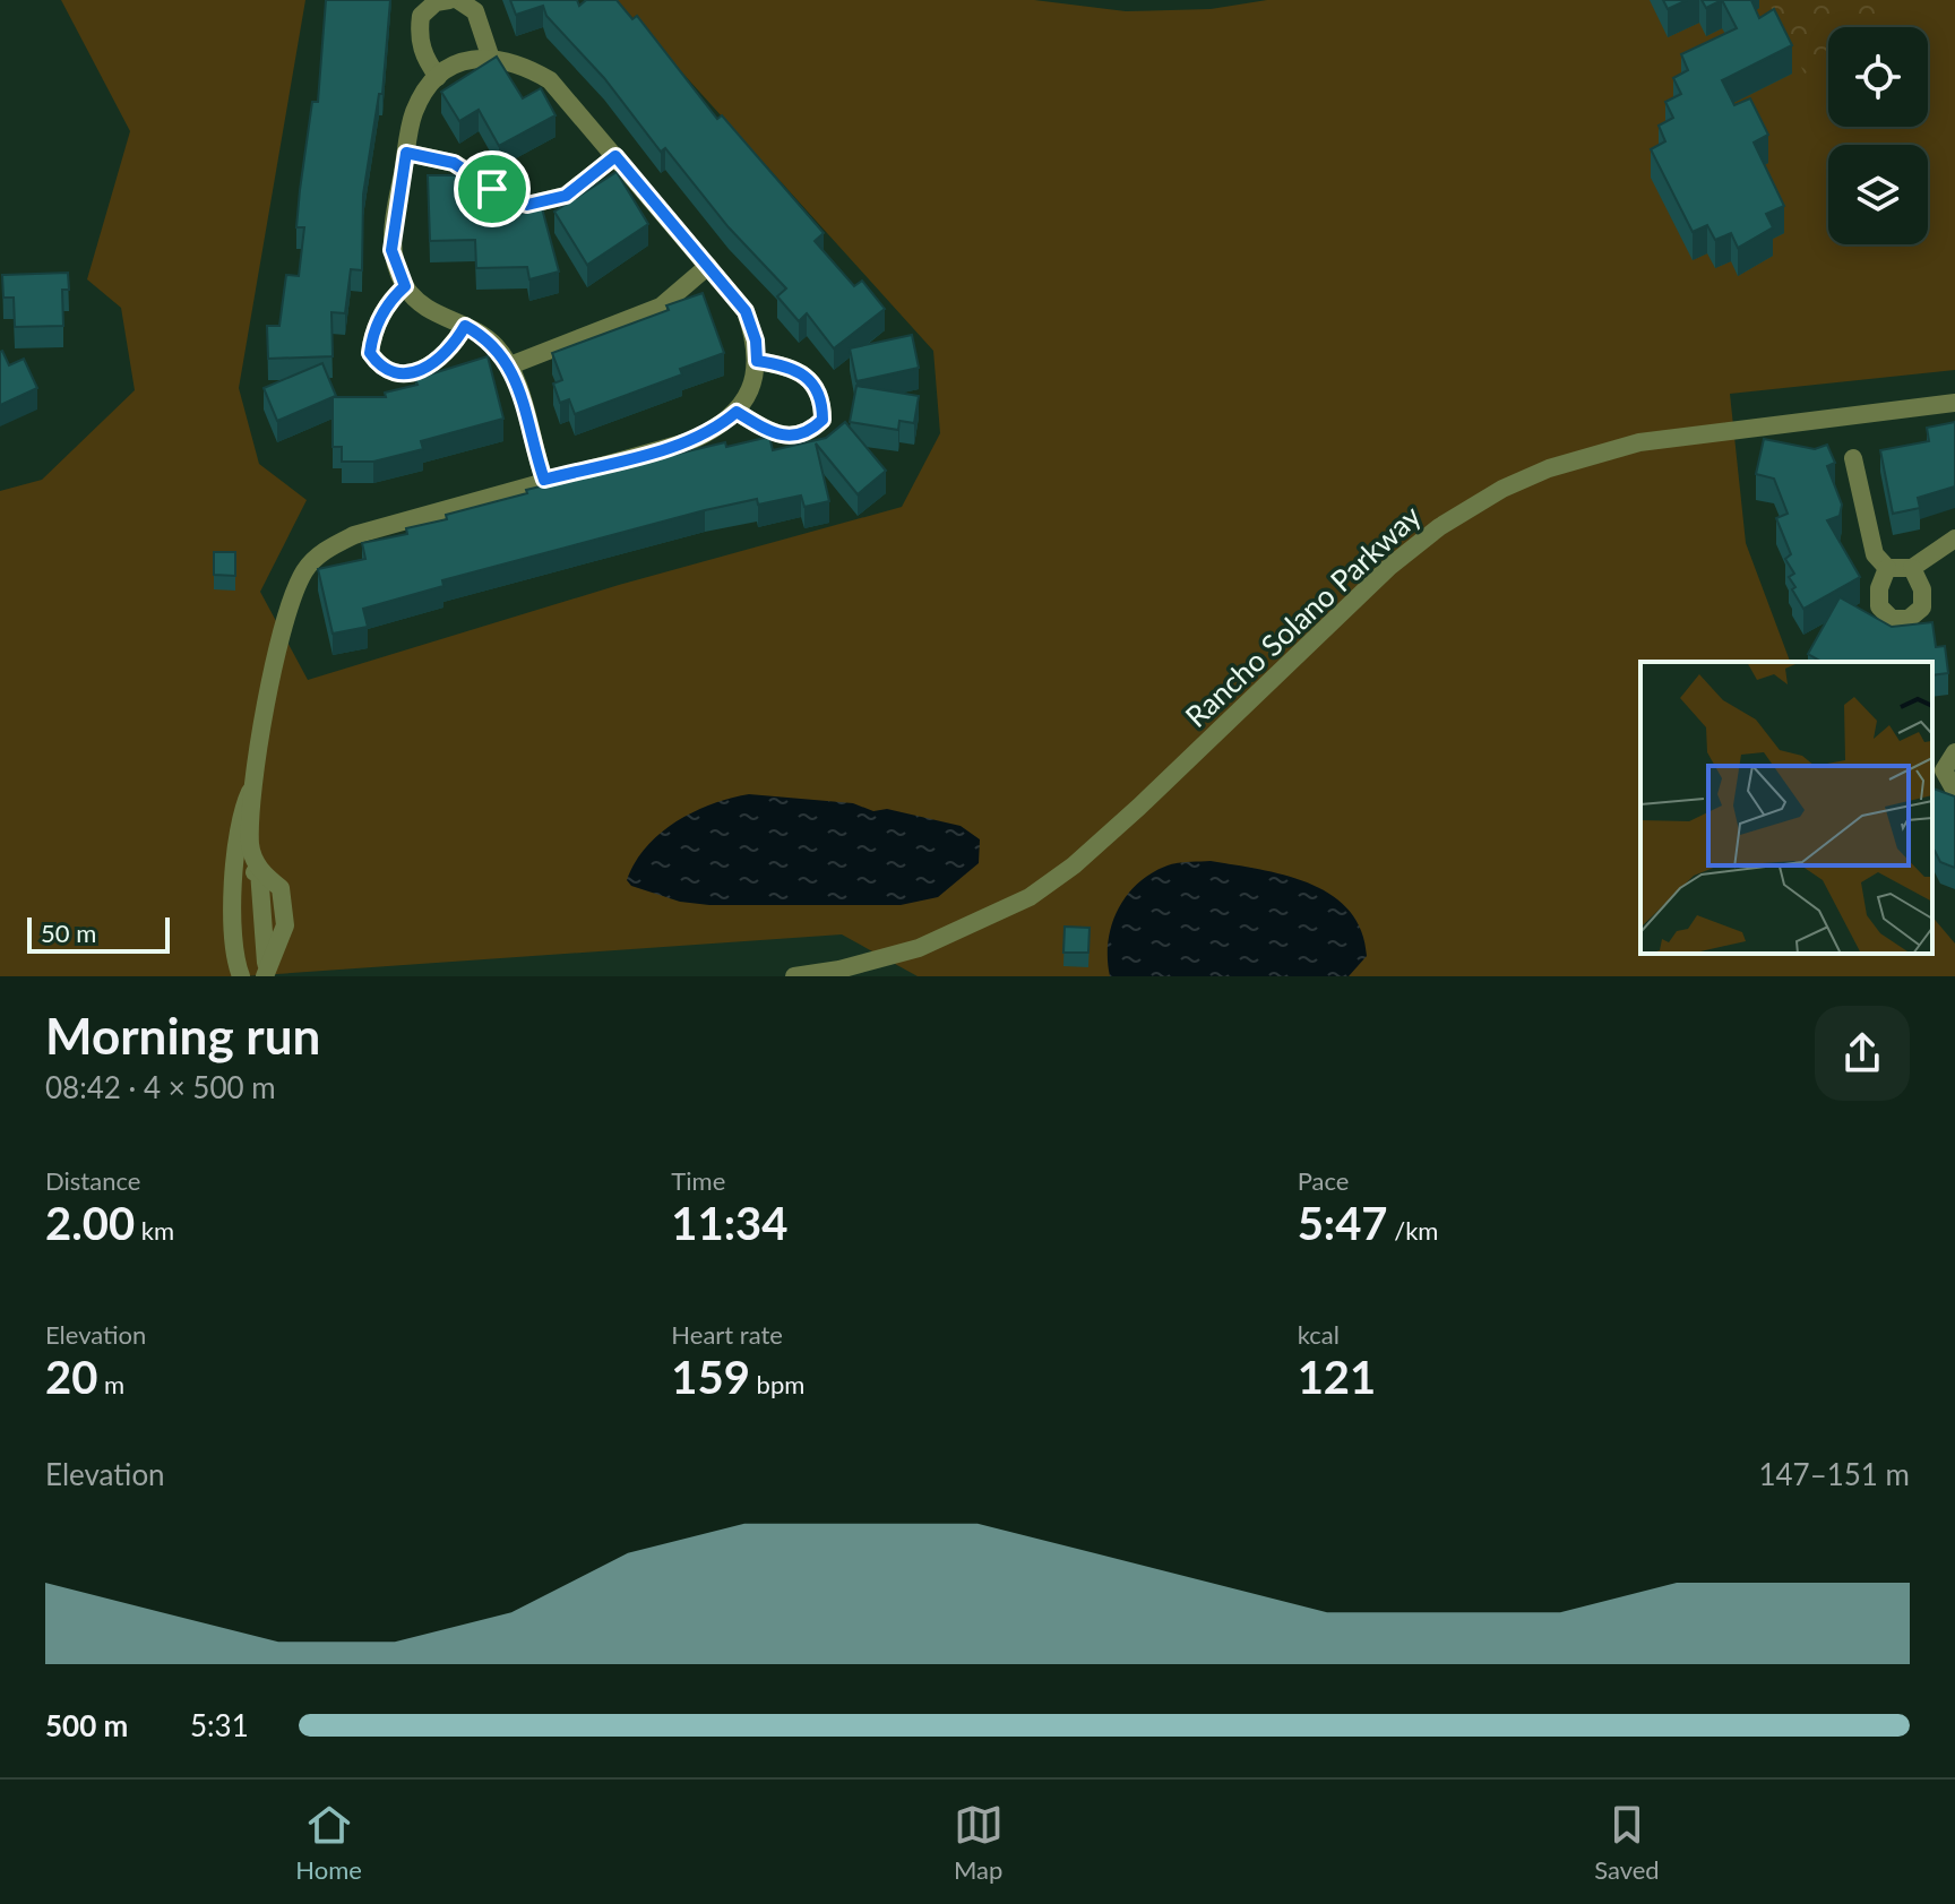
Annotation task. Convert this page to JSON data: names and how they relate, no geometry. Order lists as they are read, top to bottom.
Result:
{
  "streets": {
    "street": ["Rancho Solano Parkway"]
  },
  "scale_bar": "50 m",
  "page": {
    "scale": "50 m",
    "heading": ["Morning run", "08:42 · 4 × 500 m"],
    "stats": [
      ["Distance", "2.00 km"],
      ["Time", "11:34"],
      ["Pace", "5:47 /km"],
      ["Elevation", "20 m"],
      ["Heart rate", "159 bpm"],
      ["kcal", "121"]
    ],
    "chart": ["Elevation", "147–151 m"],
    "list": [
      {
        "name": "500 m",
        "note": "5:31"
      }
    ],
    "tabs": ["Home", "Map", "Saved"]
  }
}
